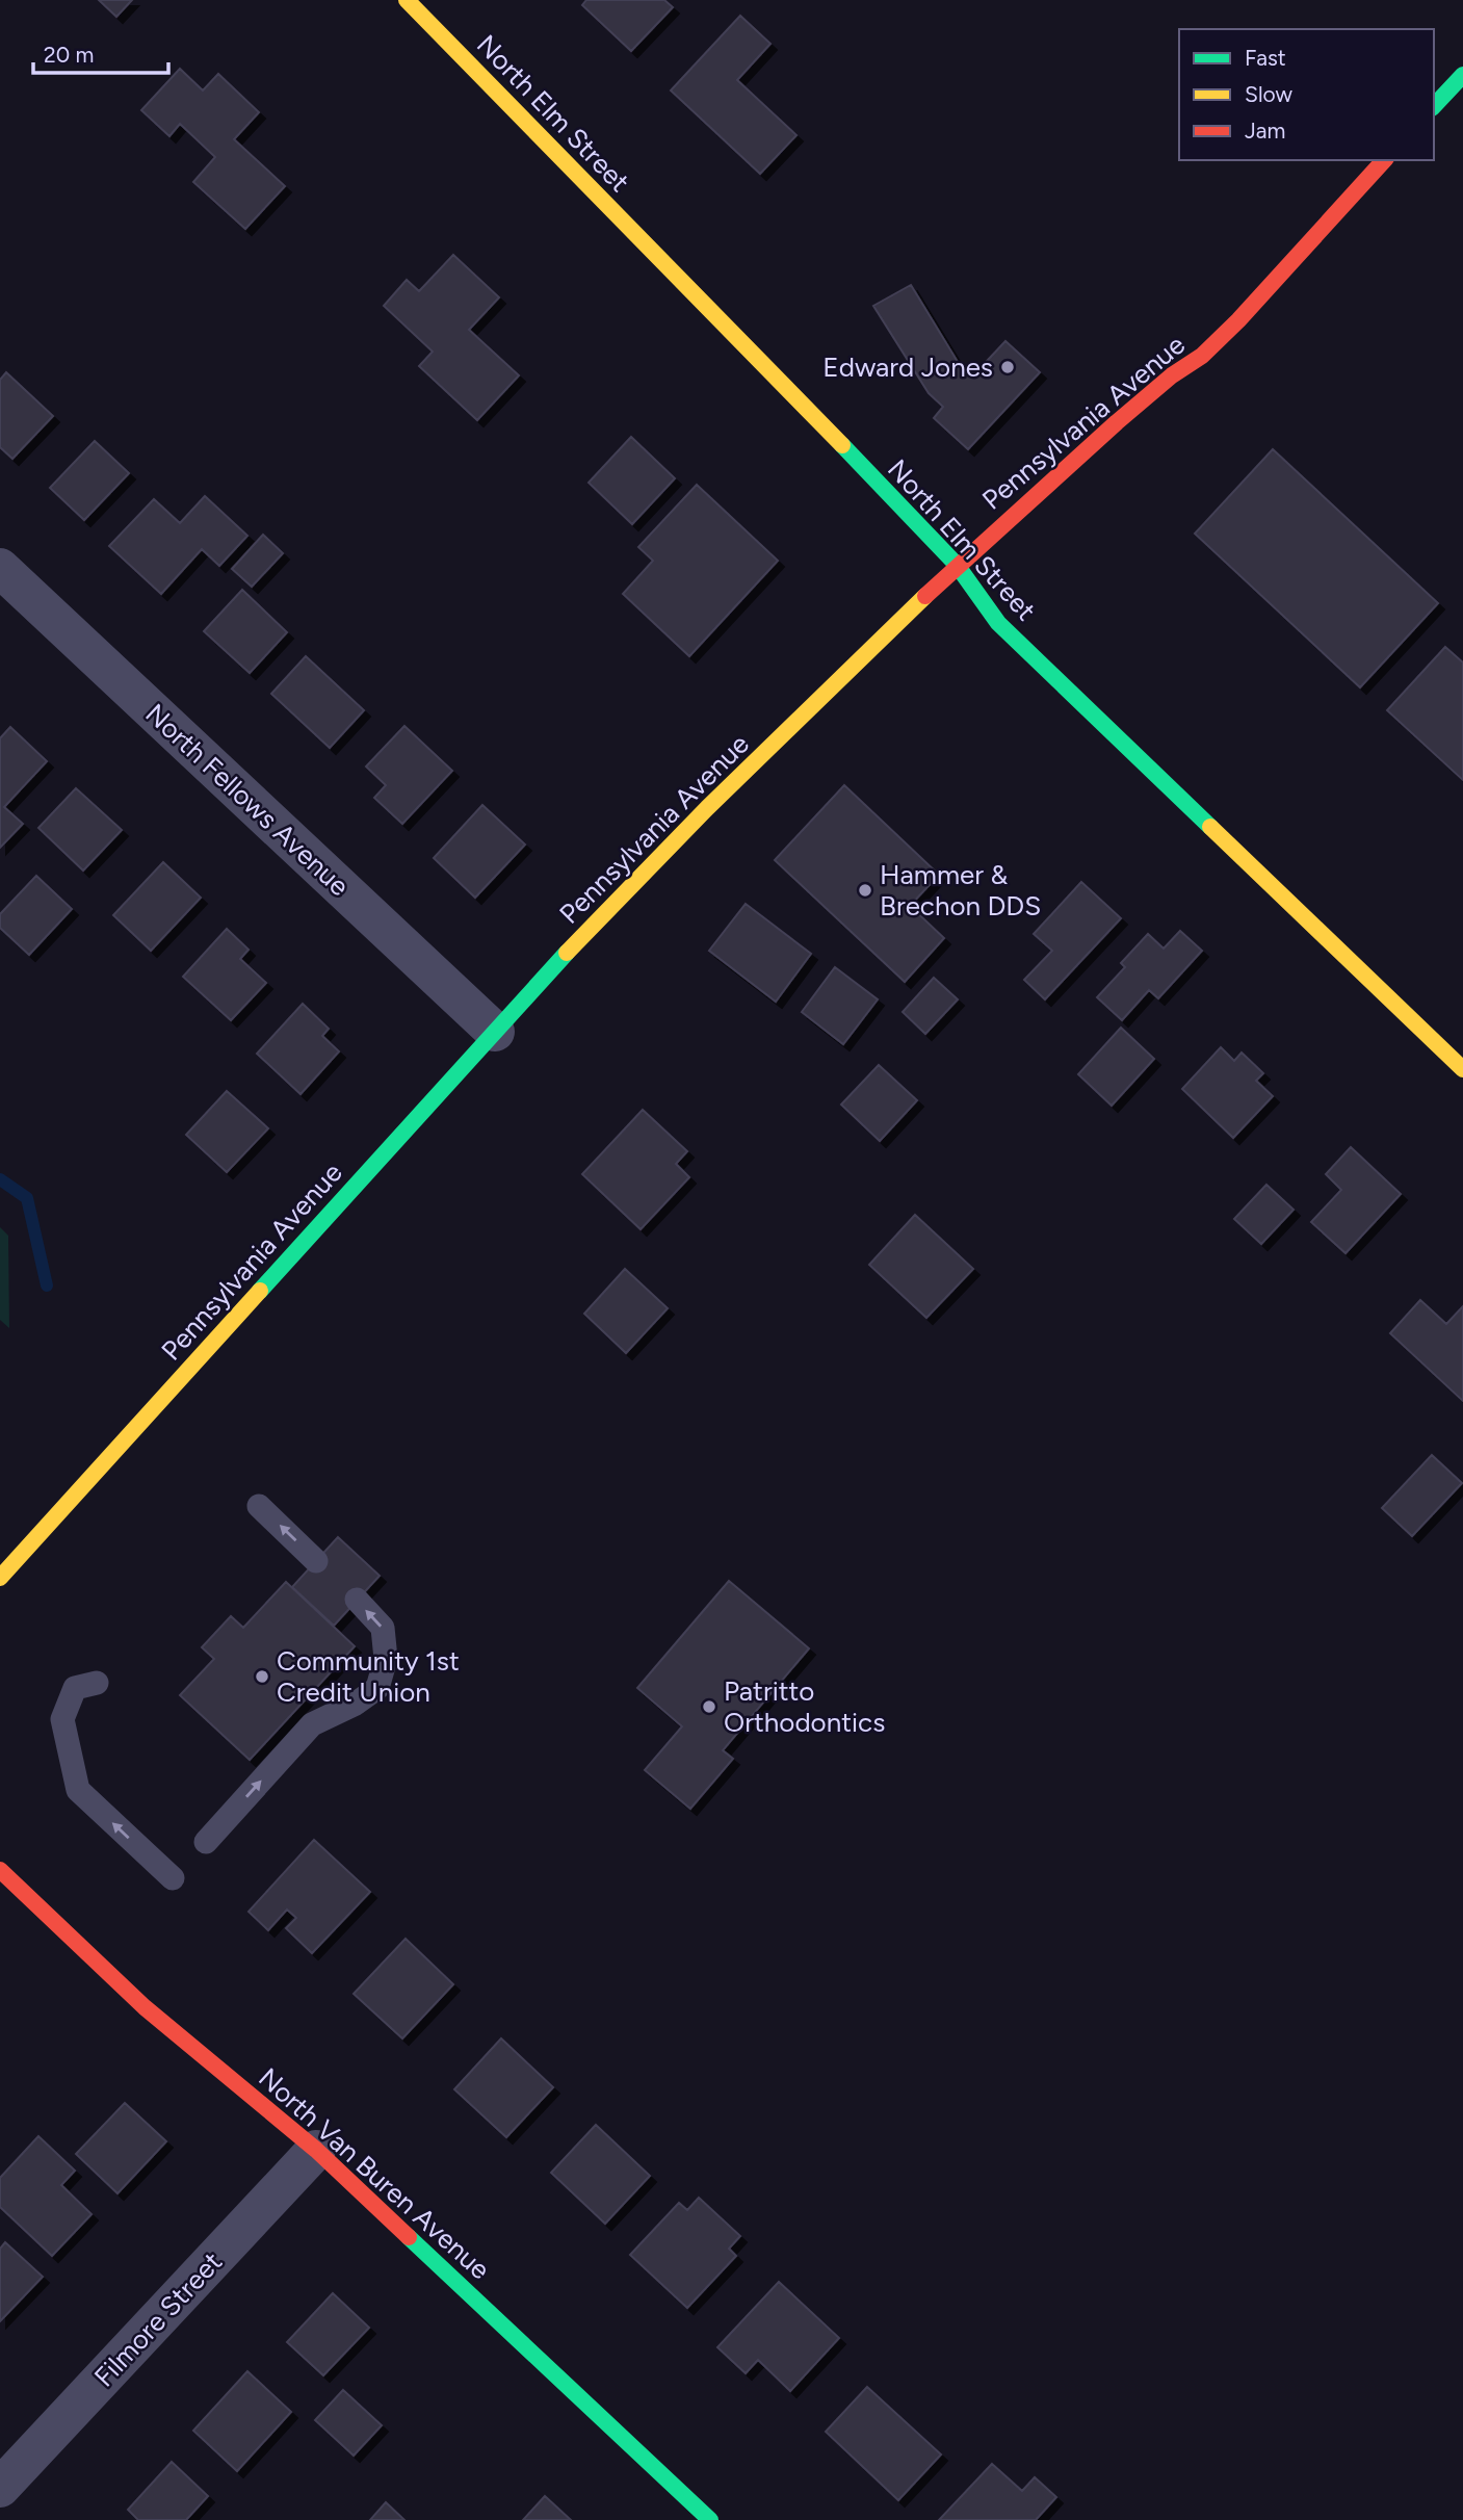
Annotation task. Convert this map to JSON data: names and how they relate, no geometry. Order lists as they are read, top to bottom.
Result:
{
  "streets": {
    "main road": ["North Elm Street", "Pennsylvania Avenue", "North Van Buren Avenue"],
    "street": ["North Fellows Avenue", "Filmore Street"]
  },
  "crossings": [
    ["North Elm Street", "Pennsylvania Avenue"],
    ["Pennsylvania Avenue", "North Fellows Avenue"],
    ["North Van Buren Avenue", "Filmore Street"]
  ],
  "places": [
    "Edward Jones",
    "Hammer & Brechon DDS",
    "Community 1st Credit Union",
    "Patritto Orthodontics"
  ],
  "legend": ["Fast", "Slow", "Jam"],
  "scale_bar": "20 m"
}
